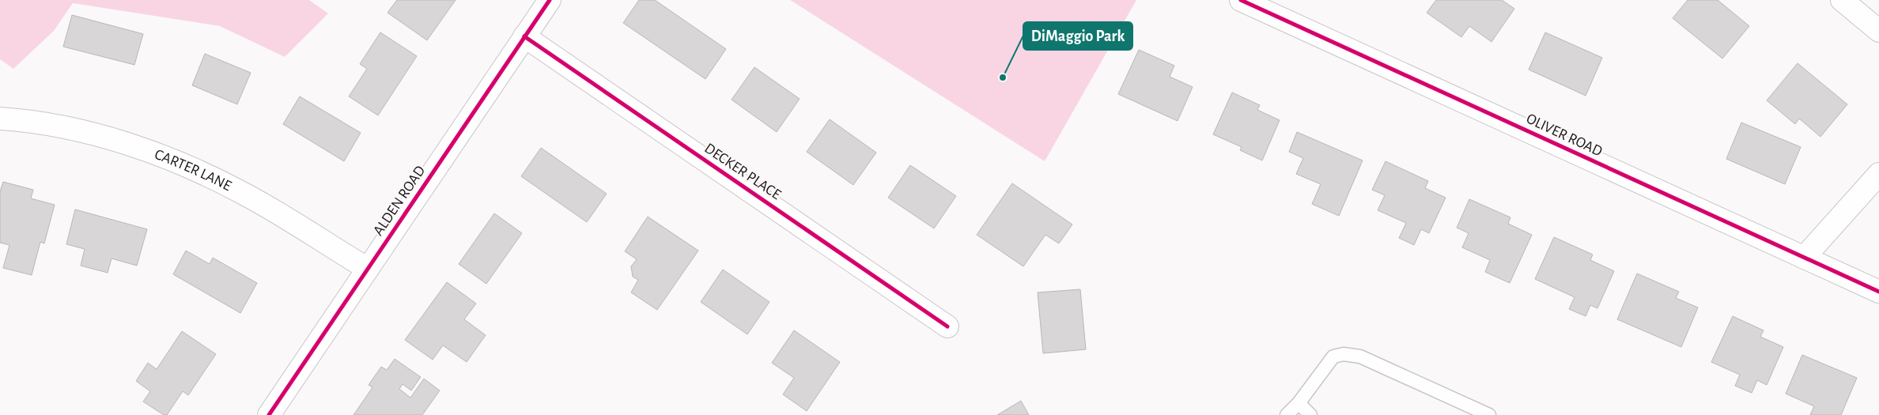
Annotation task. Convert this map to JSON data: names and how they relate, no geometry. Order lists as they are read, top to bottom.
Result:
{
  "streets": {
    "street": [
      "OLIVER ROAD",
      "CARTER LANE",
      "DECKER PLACE",
      "ALDEN ROAD"
    ]
  },
  "crossings": [
    ["CARTER LANE", "ALDEN ROAD"],
    ["DECKER PLACE", "ALDEN ROAD"]
  ],
  "places": ["DiMaggio Park"]
}
